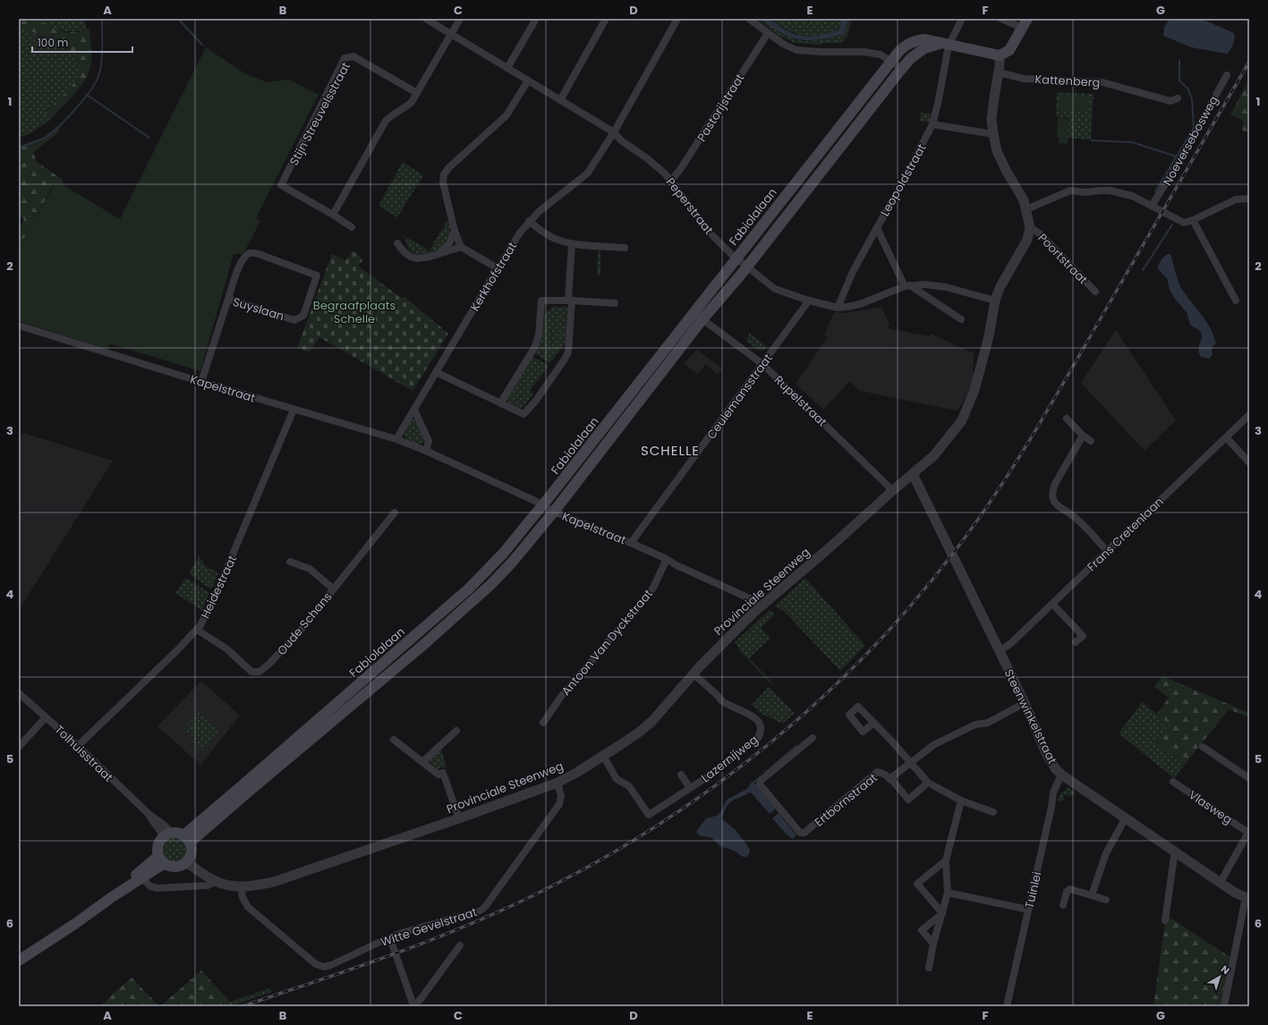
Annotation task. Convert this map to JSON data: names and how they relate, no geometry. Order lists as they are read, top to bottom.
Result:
{
  "streets": {
    "main road": ["Fabiolalaan"],
    "street": [
      "Kattenberg",
      "Pastorijstraat",
      "Stijn Streuvelsstraat",
      "Noeversebosweg",
      "Leopoldstraat",
      "Peperstraat",
      "Poortstraat",
      "Kerkhofstraat",
      "Suyslaan",
      "Kapelstraat",
      "Ceulemansstraat",
      "Rupelstraat",
      "Frans Cretenlaan",
      "Heidestraat",
      "Provinciale Steenweg",
      "Oude Schans",
      "Antoon Van Dyckstraat",
      "Steenwinkelstraat",
      "Tolhuisstraat",
      "Lazernijweg",
      "Ertbornstraat",
      "Vlasweg",
      "Tuinlei",
      "Witte Gevelstraat"
    ]
  },
  "crossings": [
    ["Kattenberg", "Provinciale Steenweg"],
    ["Pastorijstraat", "Peperstraat"],
    ["Leopoldstraat", "Peperstraat"],
    ["Leopoldstraat", "Fabiolalaan"],
    ["Peperstraat", "Fabiolalaan"],
    ["Peperstraat", "Kerkhofstraat"],
    ["Peperstraat", "Ceulemansstraat"],
    ["Peperstraat", "Provinciale Steenweg"],
    ["Fabiolalaan", "Kapelstraat"],
    ["Fabiolalaan", "Rupelstraat"],
    ["Fabiolalaan", "Provinciale Steenweg"],
    ["Fabiolalaan", "Tolhuisstraat"],
    ["Poortstraat", "Provinciale Steenweg"],
    ["Kerkhofstraat", "Kapelstraat"],
    ["Suyslaan", "Kapelstraat"],
    ["Kapelstraat", "Ceulemansstraat"],
    ["Kapelstraat", "Heidestraat"],
    ["Kapelstraat", "Provinciale Steenweg"],
    ["Kapelstraat", "Antoon Van Dyckstraat"],
    ["Ceulemansstraat", "Rupelstraat"],
    ["Rupelstraat", "Provinciale Steenweg"],
    ["Frans Cretenlaan", "Steenwinkelstraat"],
    ["Heidestraat", "Oude Schans"],
    ["Heidestraat", "Tolhuisstraat"],
    ["Provinciale Steenweg", "Steenwinkelstraat"],
    ["Provinciale Steenweg", "Lazernijweg"],
    ["Provinciale Steenweg", "Witte Gevelstraat"],
    ["Steenwinkelstraat", "Tuinlei"]
  ],
  "districts": ["SCHELLE"],
  "parks": ["Begraafplaats Schelle"],
  "scale_bar": "100 m",
  "north": "top right",
  "grid": {
    "columns": [
      "A",
      "B",
      "C",
      "D",
      "E",
      "F",
      "G"
    ],
    "rows": [
      "1",
      "2",
      "3",
      "4",
      "5",
      "6"
    ]
  }
}
